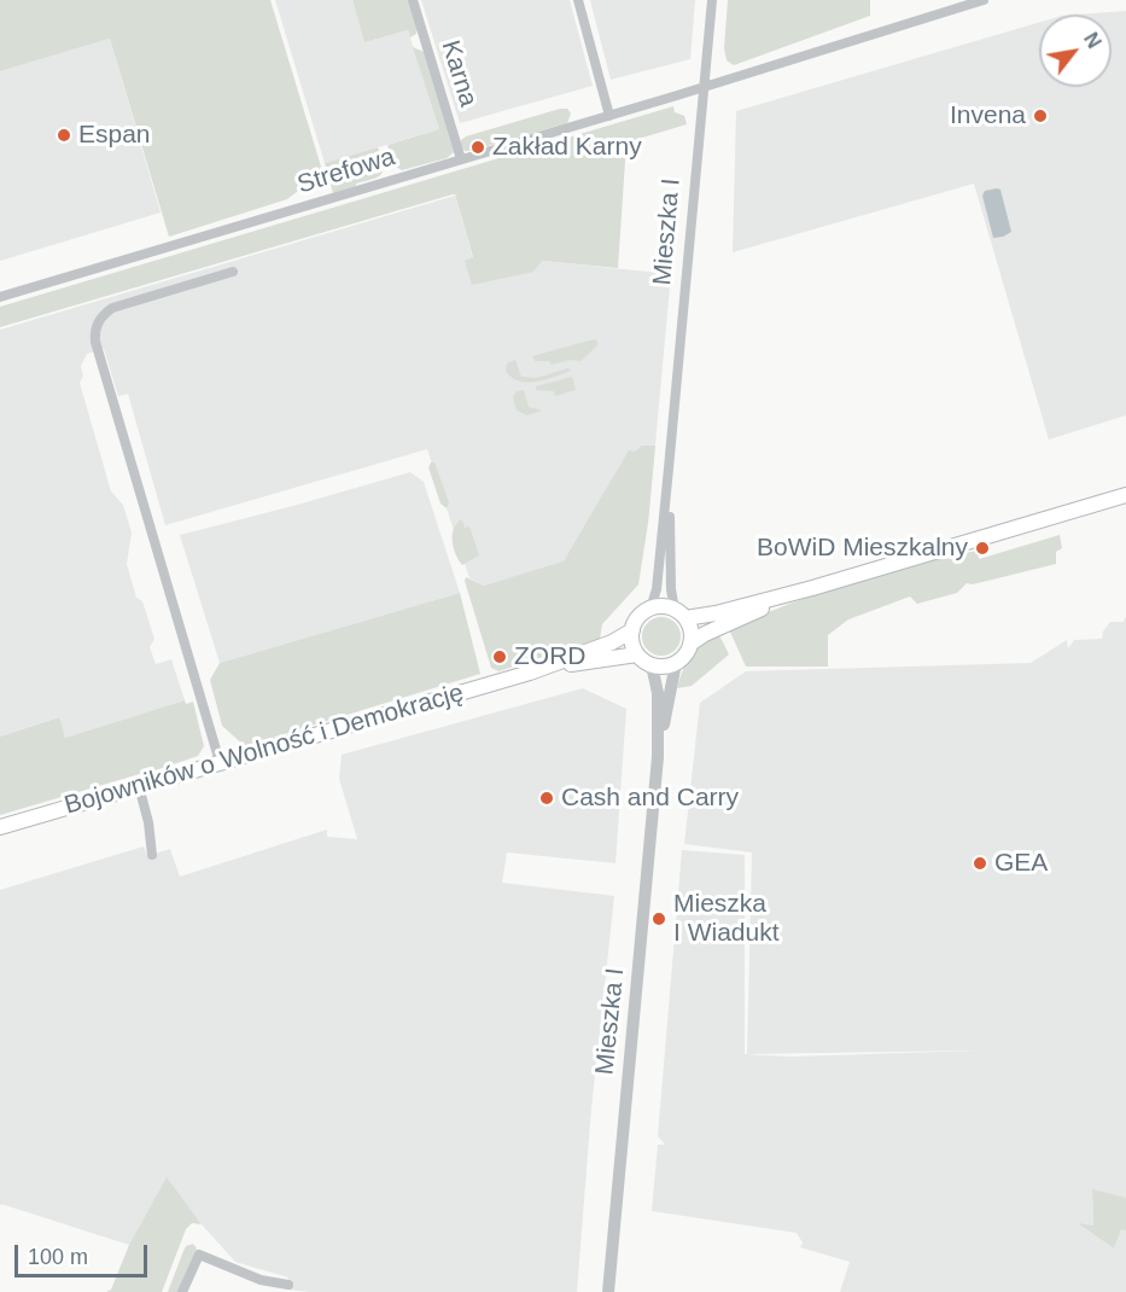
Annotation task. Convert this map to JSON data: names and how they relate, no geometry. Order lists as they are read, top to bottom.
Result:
{
  "streets": {
    "main road": ["Bojowników o Wolność i Demokrację"],
    "street": ["Karna", "Strefowa", "Mieszka I"]
  },
  "crossings": [
    ["Karna", "Strefowa"],
    ["Strefowa", "Mieszka I"],
    ["Mieszka I", "Bojowników o Wolność i Demokrację"]
  ],
  "places": [
    "Invena",
    "Espan",
    "Zakład Karny",
    "BoWiD Mieszkalny",
    "ZORD",
    "Cash and Carry",
    "GEA",
    "Mieszka I Wiadukt"
  ],
  "scale_bar": "100 m",
  "north": "top right"
}
